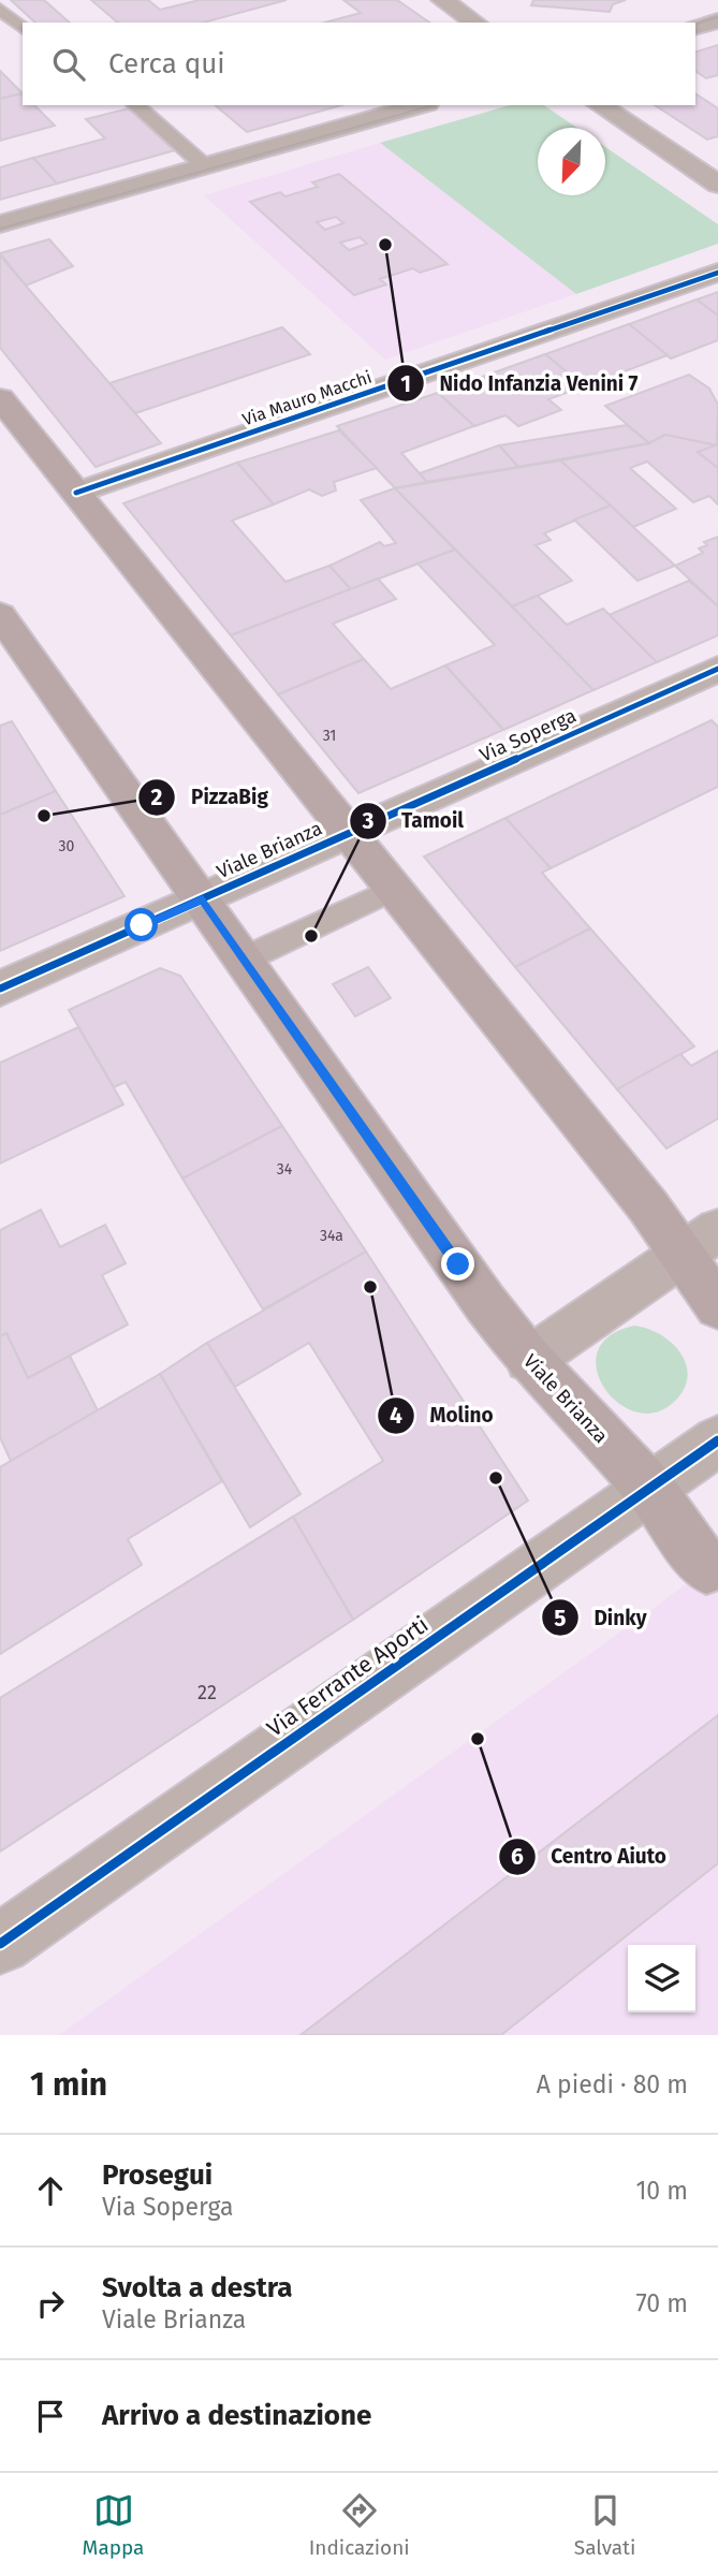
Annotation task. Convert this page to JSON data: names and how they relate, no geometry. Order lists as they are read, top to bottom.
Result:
{
  "streets": {
    "main road": ["Viale Brianza"],
    "street": ["Via Mauro Macchi", "Via Soperga", "Via Ferrante Aporti"]
  },
  "crossings": [
    ["Via Mauro Macchi", "Viale Brianza"],
    ["Via Soperga", "Viale Brianza"],
    ["Viale Brianza", "Via Ferrante Aporti"]
  ],
  "places": [
    "Nido Infanzia Venini 7",
    "PizzaBig",
    "Tamoil",
    "Molino",
    "Dinky",
    "Centro Aiuto"
  ],
  "house_numbers": [
    "31",
    "30",
    "34",
    "34a",
    "22"
  ],
  "north": "bottom left",
  "page": {
    "search": "Cerca qui",
    "heading": ["1 min", "A piedi · 80 m"],
    "list": [
      ["Prosegui", "Via Soperga", "10 m"],
      ["Svolta a destra", "Viale Brianza", "70 m"],
      "Arrivo a destinazione"
    ],
    "nav": ["Mappa", "Indicazioni", "Salvati"]
  }
}
